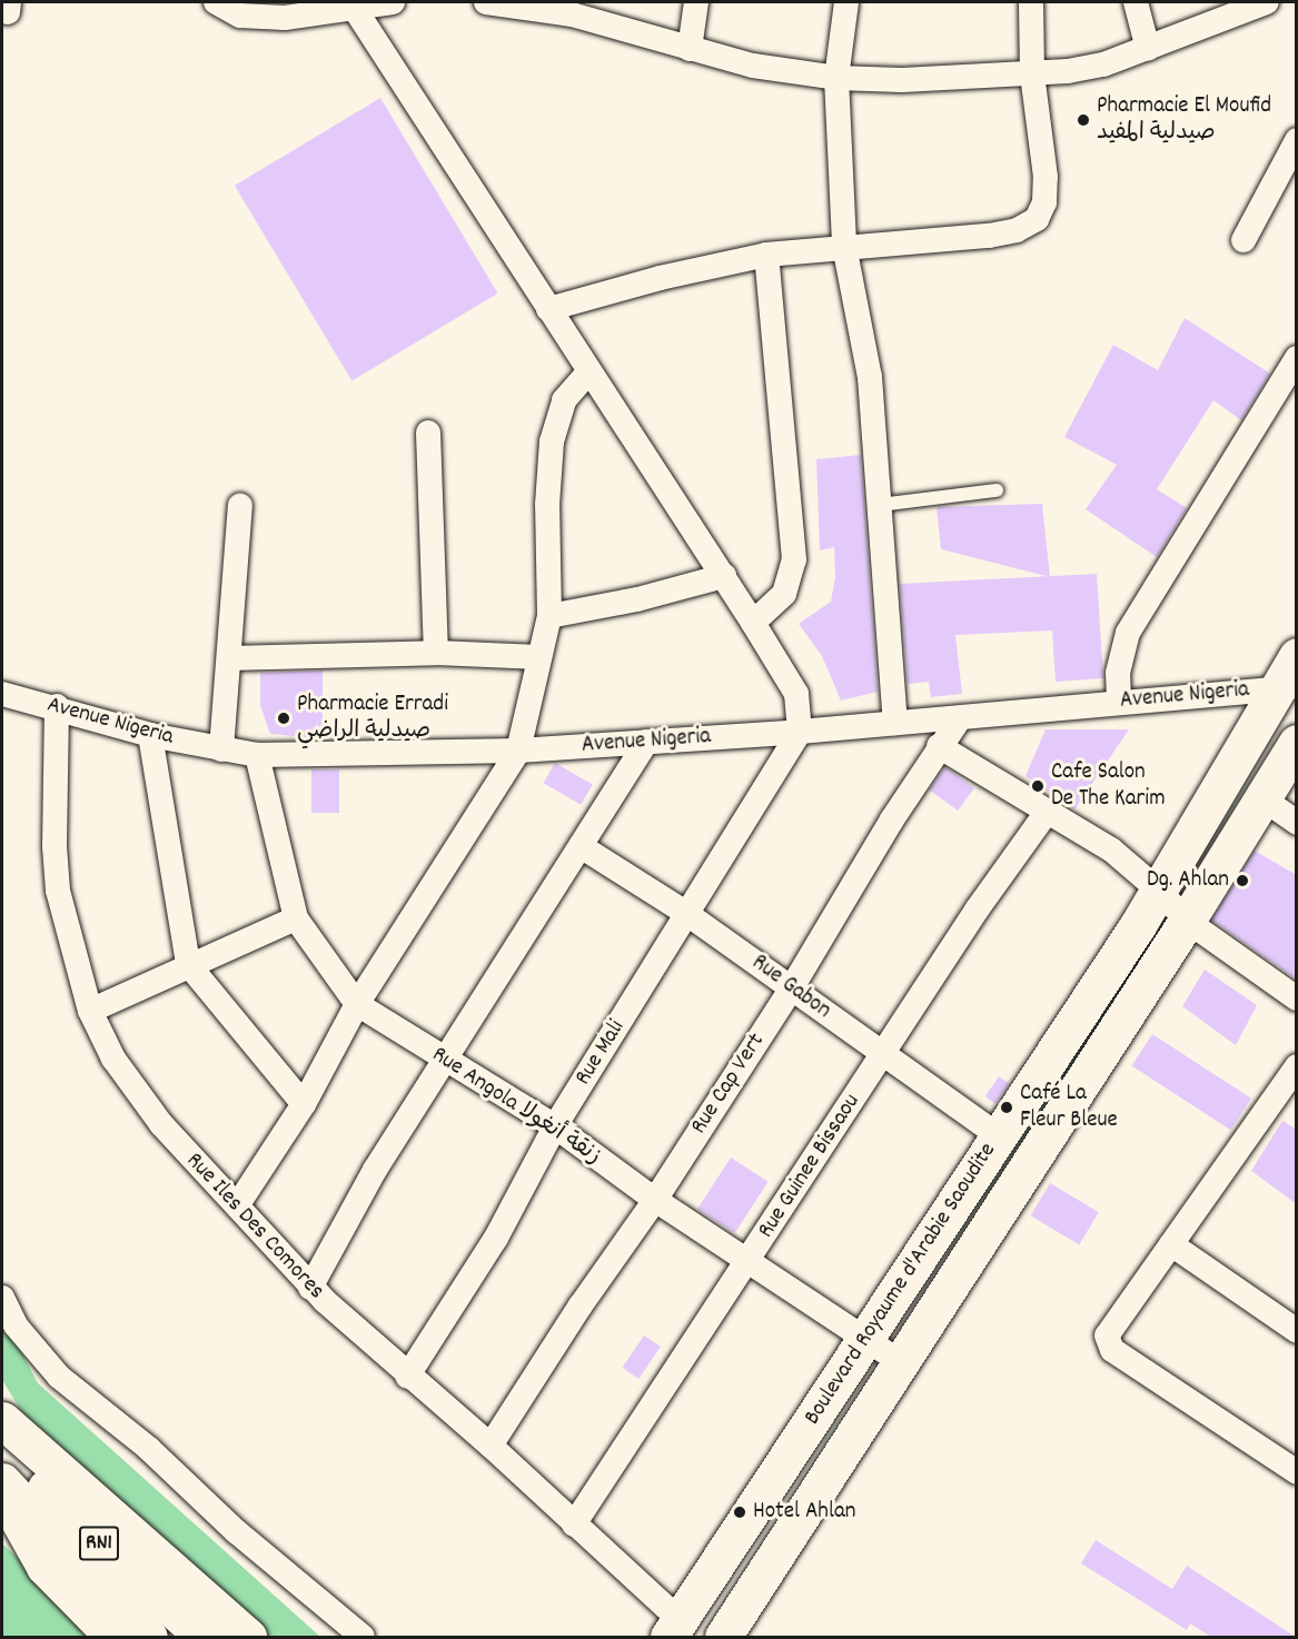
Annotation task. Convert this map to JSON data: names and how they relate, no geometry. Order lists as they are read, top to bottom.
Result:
{
  "streets": {
    "main road": ["Boulevard Royaume d'Arabie Saoudite", "RN1"],
    "street": [
      "Avenue Nigeria",
      "Rue Gabon",
      "Rue Mali",
      "Rue Cap Vert",
      "Rue Angola زنقة أنغولا",
      "Rue Guinee Bissaou",
      "Rue Iles Des Comores"
    ]
  },
  "crossings": [
    ["Avenue Nigeria", "Rue Mali"],
    ["Avenue Nigeria", "Rue Cap Vert"],
    ["Avenue Nigeria", "Rue Angola زنقة أنغولا"],
    ["Avenue Nigeria", "Rue Iles Des Comores"],
    ["Avenue Nigeria", "Boulevard Royaume d'Arabie Saoudite"],
    ["Rue Gabon", "Rue Mali"],
    ["Rue Gabon", "Rue Cap Vert"],
    ["Rue Gabon", "Rue Guinee Bissaou"],
    ["Rue Gabon", "Boulevard Royaume d'Arabie Saoudite"],
    ["Rue Mali", "Rue Angola زنقة أنغولا"],
    ["Rue Mali", "Rue Iles Des Comores"],
    ["Rue Cap Vert", "Rue Angola زنقة أنغولا"],
    ["Rue Cap Vert", "Rue Iles Des Comores"],
    ["Rue Angola زنقة أنغولا", "Rue Guinee Bissaou"],
    ["Rue Angola زنقة أنغولا", "Boulevard Royaume d'Arabie Saoudite"],
    ["Rue Guinee Bissaou", "Rue Iles Des Comores"],
    ["Rue Iles Des Comores", "Boulevard Royaume d'Arabie Saoudite"]
  ],
  "places": [
    "Pharmacie El Moufid صيدلية المفيد",
    "Pharmacie Erradi صيدلية الراضي",
    "Cafe Salon De The Karim",
    "Dg. Ahlan",
    "Café La Fleur Bleue",
    "Hotel Ahlan"
  ]
}
